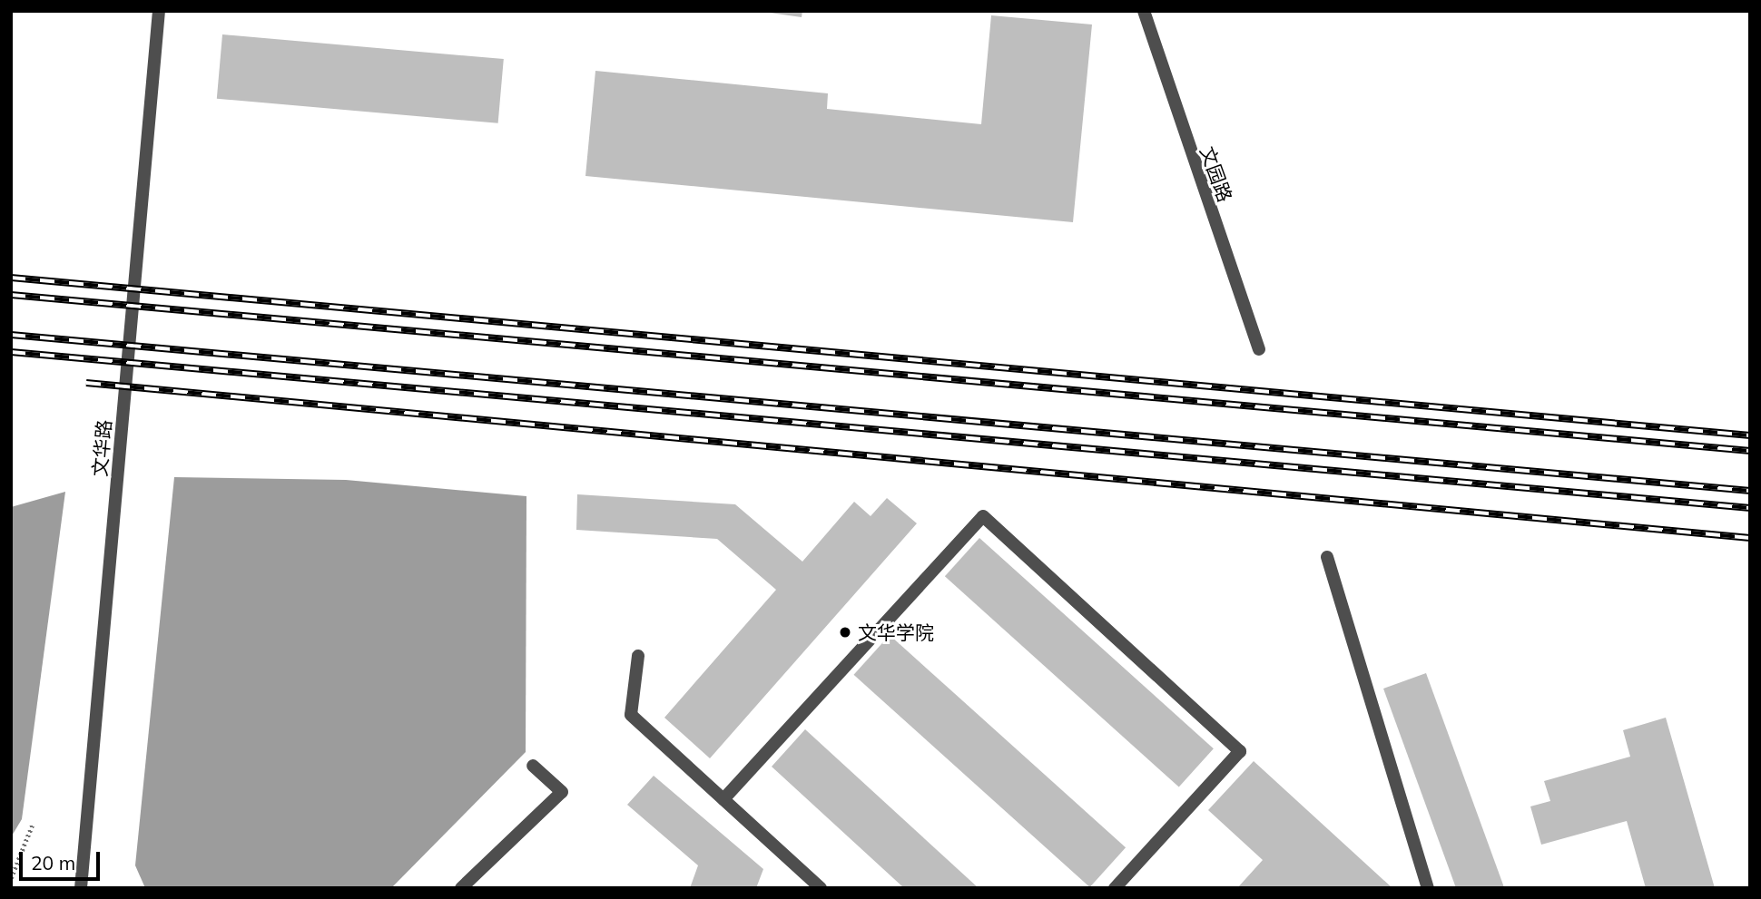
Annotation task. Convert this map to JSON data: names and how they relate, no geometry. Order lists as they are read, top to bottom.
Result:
{
  "streets": {
    "street": ["文园路", "文华路"]
  },
  "places": ["文华学院"],
  "scale_bar": "20 m"
}
